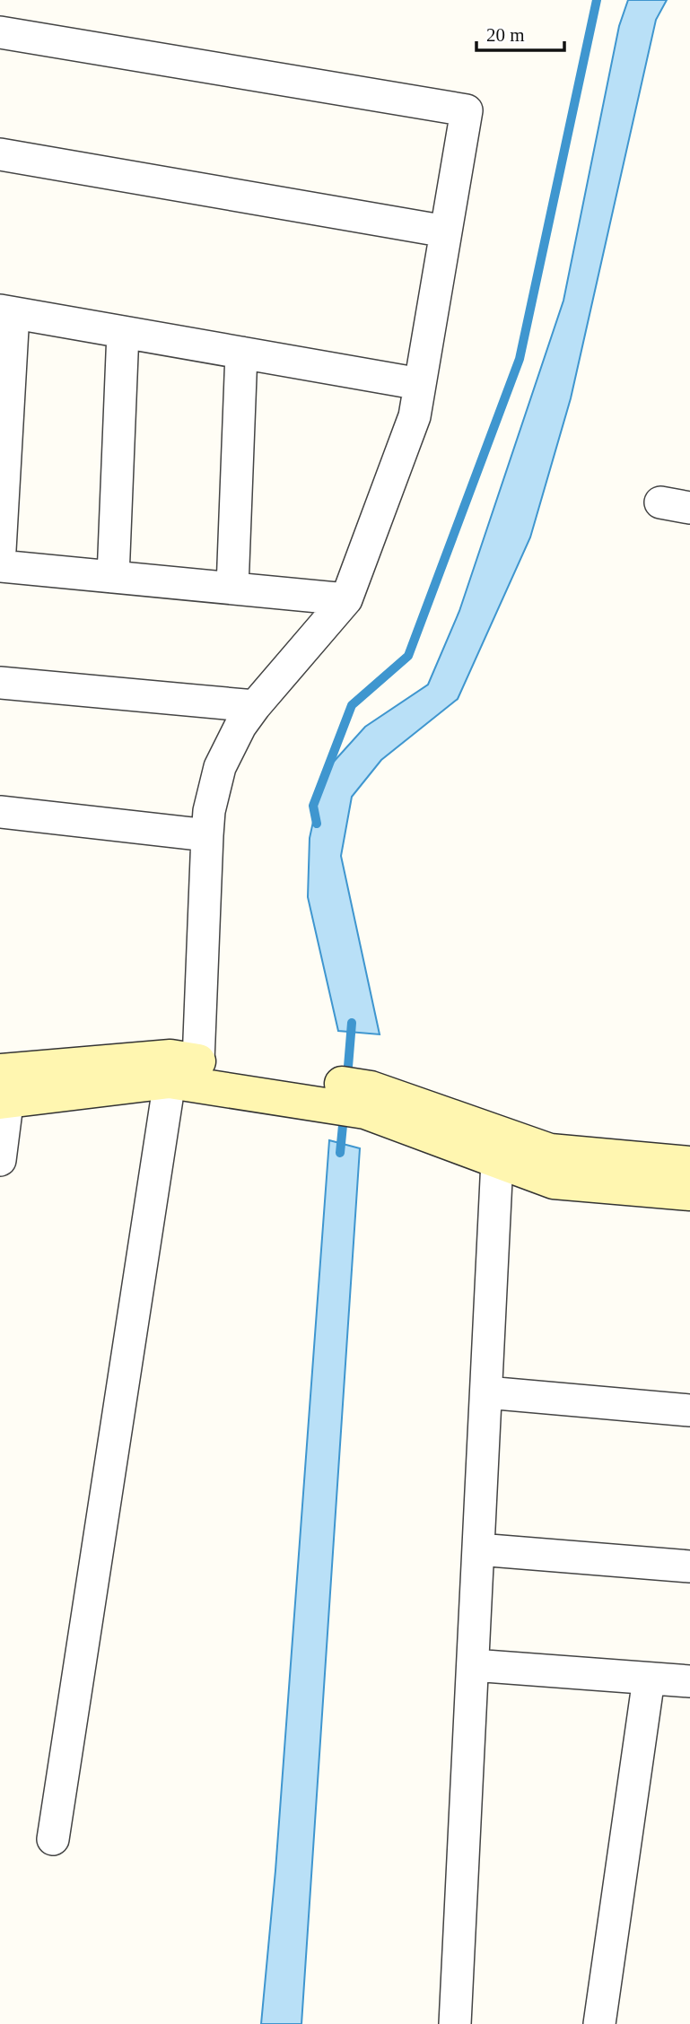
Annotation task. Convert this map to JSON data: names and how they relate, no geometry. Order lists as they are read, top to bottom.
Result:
{
  "scale_bar": "20 m"
}
